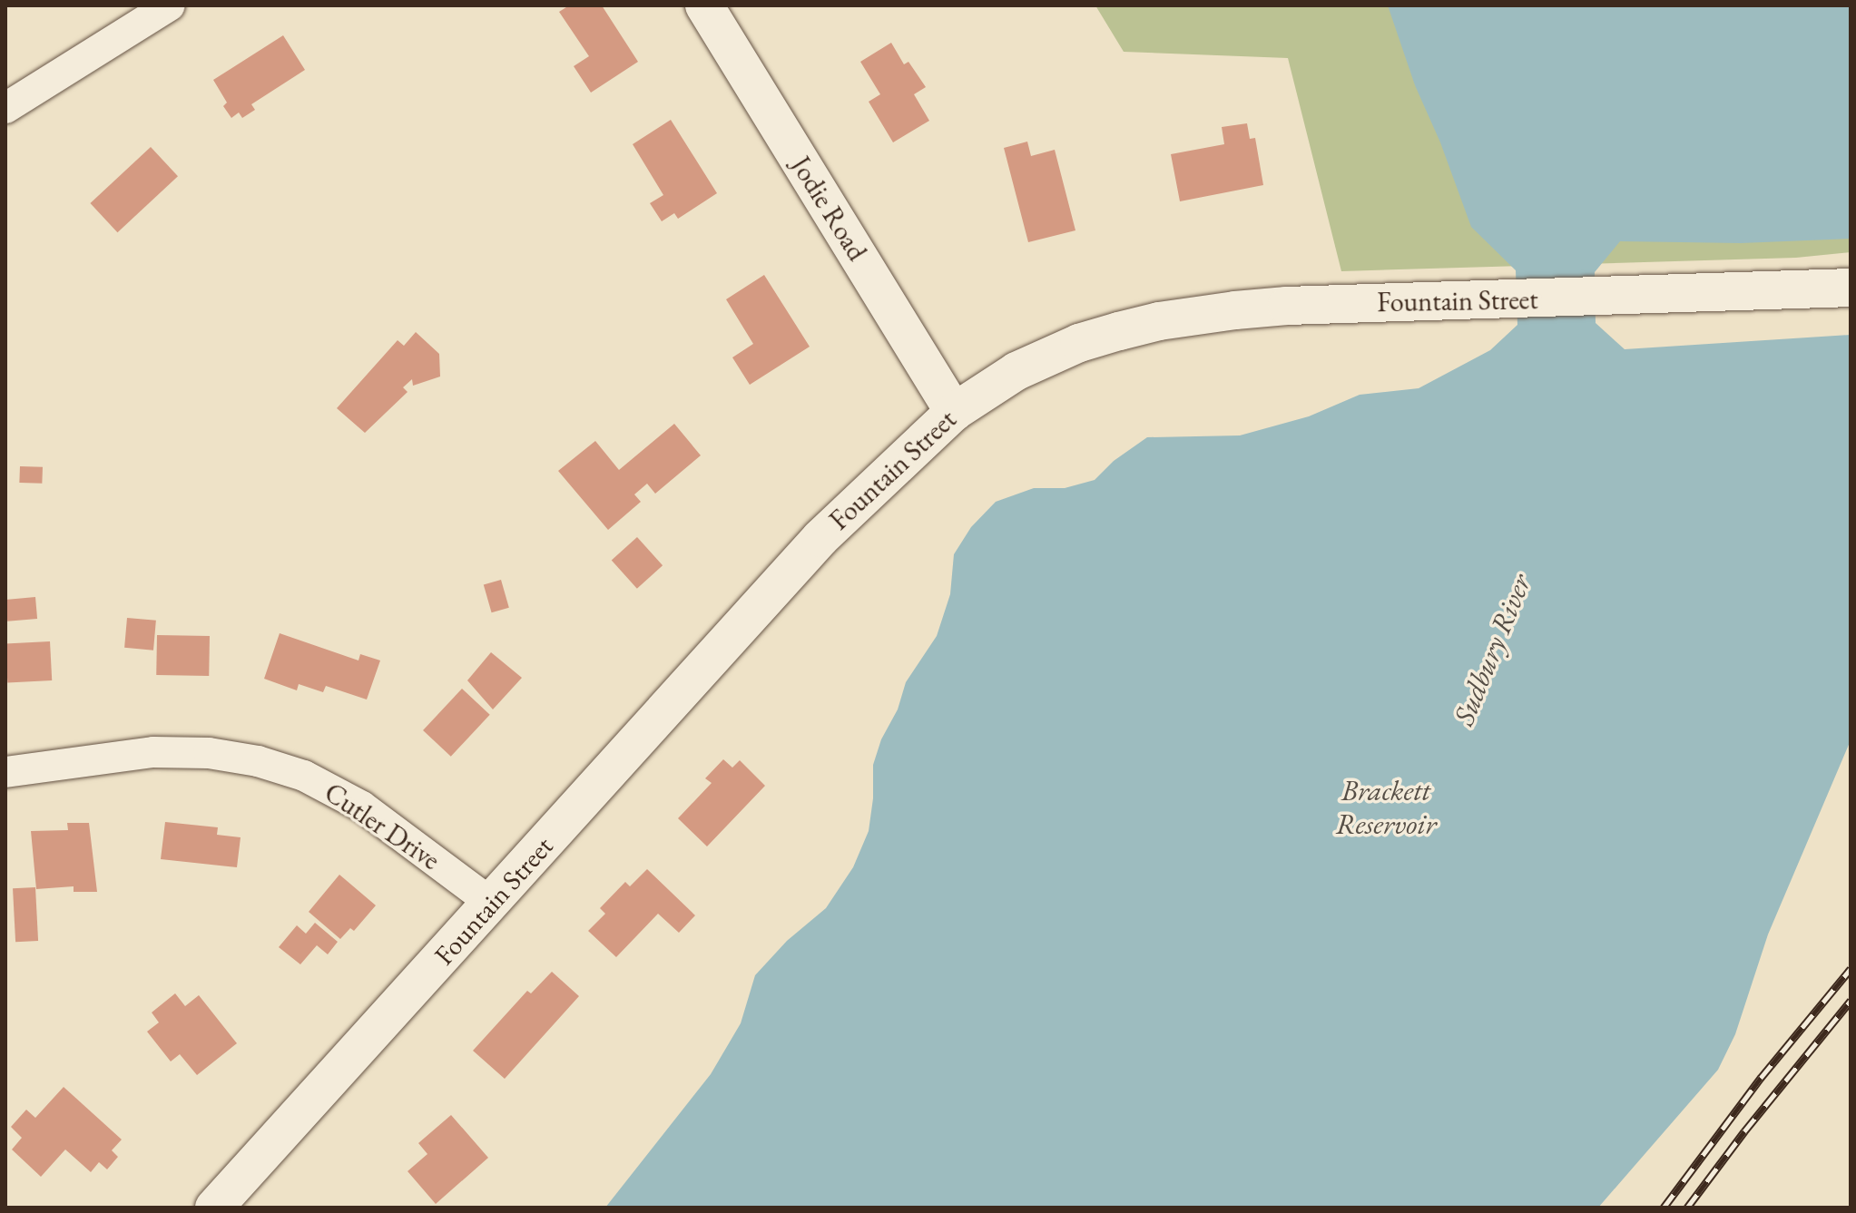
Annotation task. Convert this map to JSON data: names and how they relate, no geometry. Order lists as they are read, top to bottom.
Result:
{
  "streets": {
    "street": ["Jodie Road", "Fountain Street", "Cutler Drive"]
  },
  "crossings": [
    ["Jodie Road", "Fountain Street"],
    ["Fountain Street", "Cutler Drive"]
  ],
  "water": ["Sudbury River", "Brackett Reservoir"]
}
